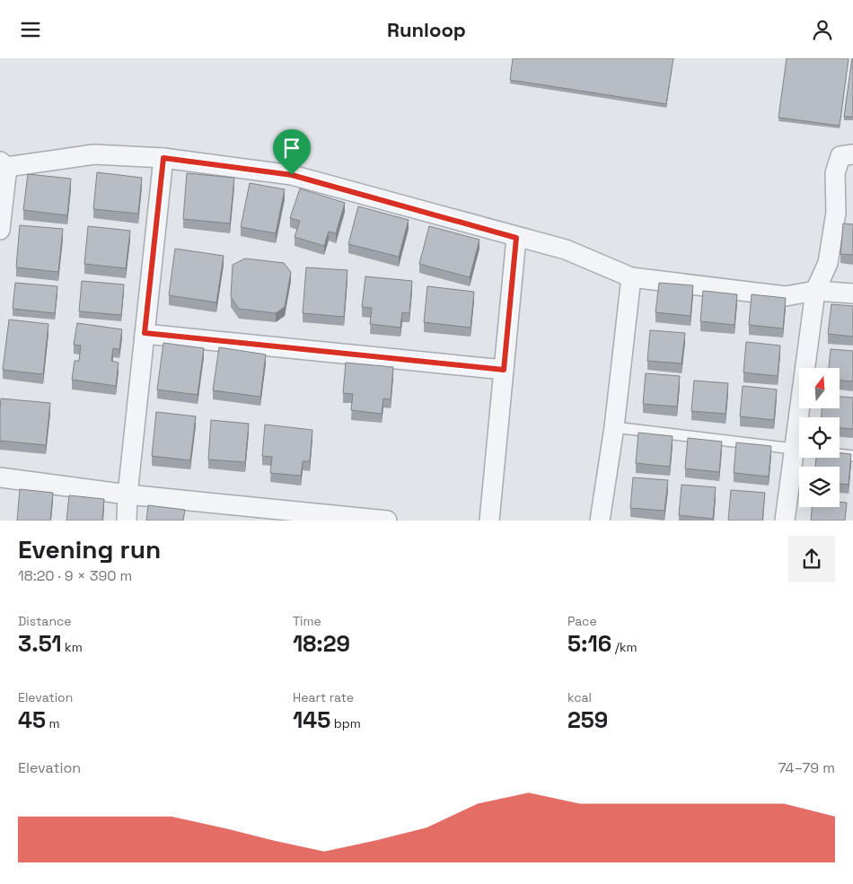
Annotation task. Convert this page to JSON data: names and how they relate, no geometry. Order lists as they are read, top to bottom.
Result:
{
  "north": "top",
  "page": {
    "header": "Runloop",
    "heading": ["Evening run", "18:20 · 9 × 390 m"],
    "stats": [
      ["Distance", "3.51 km"],
      ["Time", "18:29"],
      ["Pace", "5:16 /km"],
      ["Elevation", "45 m"],
      ["Heart rate", "145 bpm"],
      ["kcal", "259"]
    ],
    "chart": ["Elevation", "74–79 m"]
  }
}
